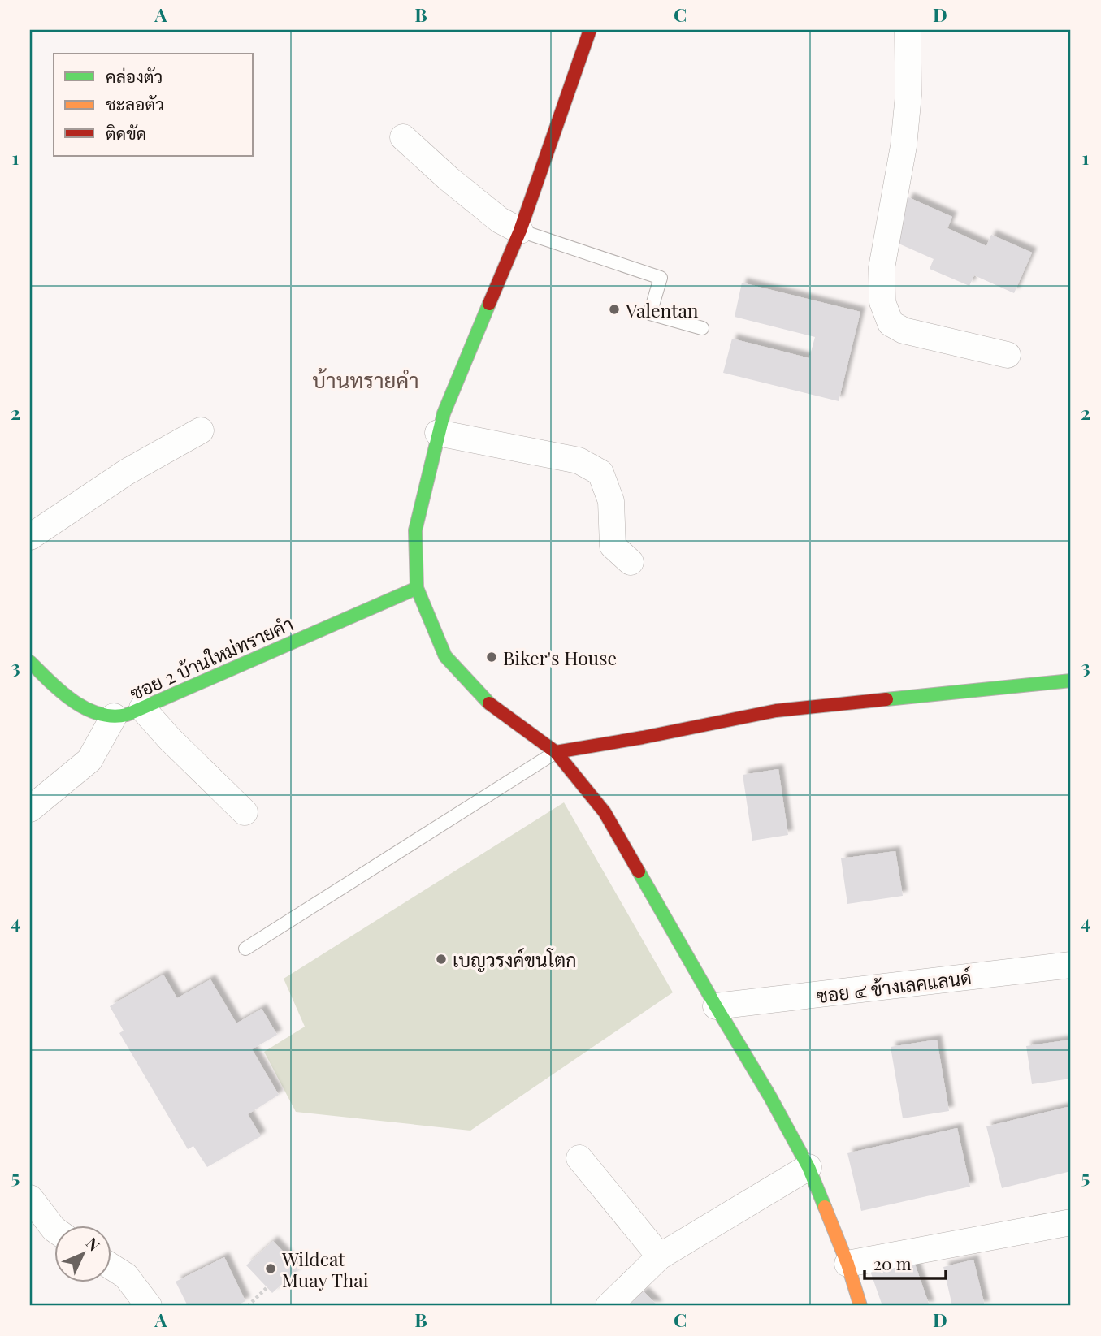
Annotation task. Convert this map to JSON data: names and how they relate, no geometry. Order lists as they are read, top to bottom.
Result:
{
  "streets": {
    "street": ["ซอย 2 บ้านใหม่ทรายคำ", "ซอย ๔ ข้างเลคแลนด์"]
  },
  "districts": ["บ้านทรายคำ"],
  "places": [
    "Valentan",
    "Biker's House",
    "เบญวรงค์ขนโตก",
    "Wildcat Muay Thai"
  ],
  "legend": ["คล่องตัว", "ชะลอตัว", "ติดขัด"],
  "scale_bar": "20 m",
  "north": "top right",
  "grid": {
    "columns": [
      "A",
      "B",
      "C",
      "D"
    ],
    "rows": [
      "1",
      "2",
      "3",
      "4",
      "5"
    ]
  }
}
